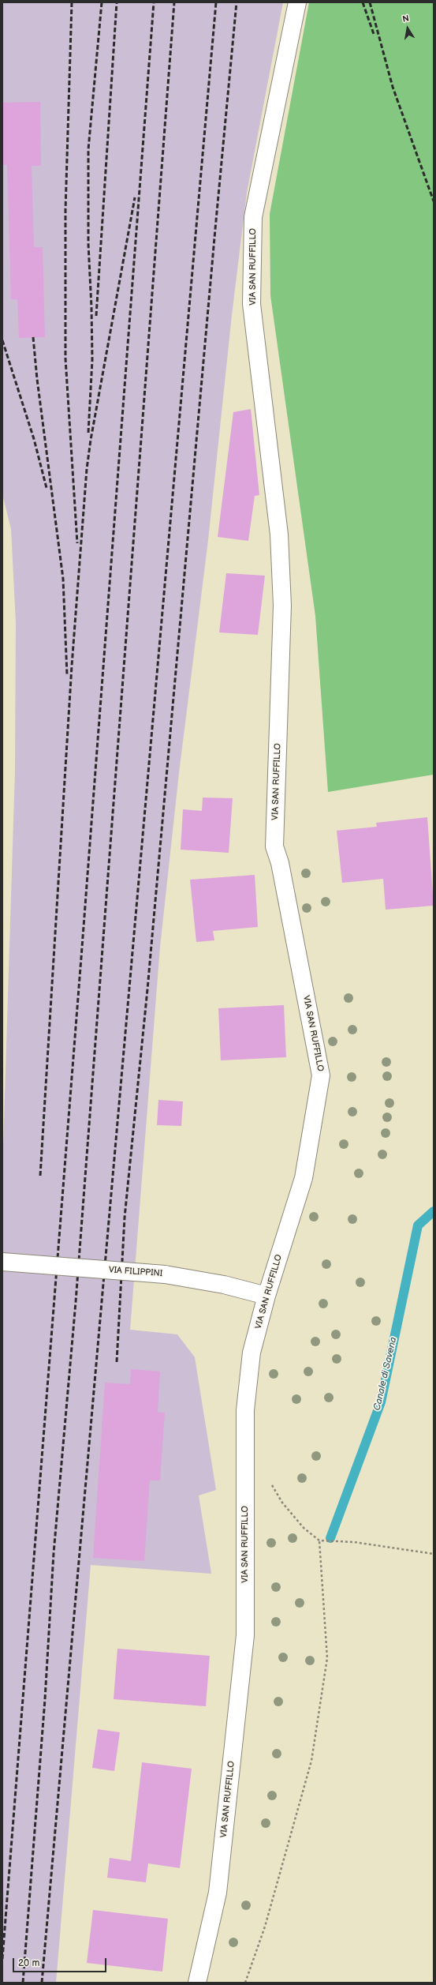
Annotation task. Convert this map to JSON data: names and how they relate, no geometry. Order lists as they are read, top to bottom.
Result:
{
  "streets": {
    "street": ["VIA SAN RUFFILLO", "VIA FILIPPINI"]
  },
  "crossings": [
    ["VIA SAN RUFFILLO", "VIA FILIPPINI"]
  ],
  "water": ["Canale di Savena"],
  "scale_bar": "20 m",
  "north": "top"
}
